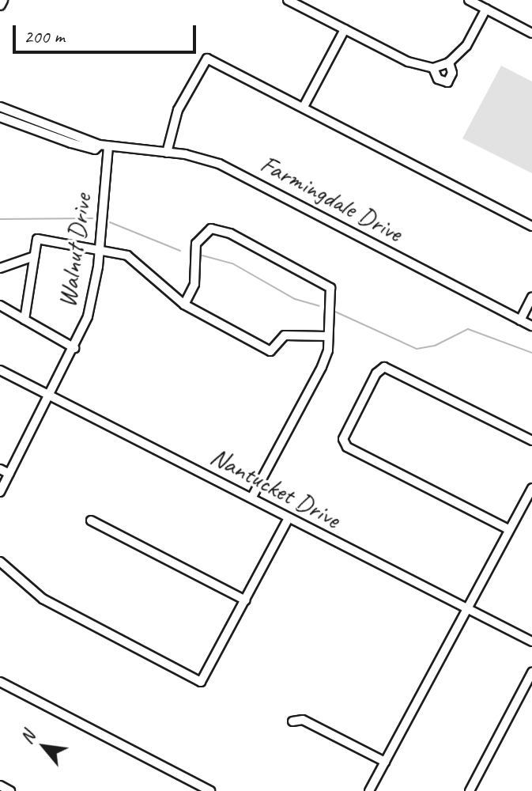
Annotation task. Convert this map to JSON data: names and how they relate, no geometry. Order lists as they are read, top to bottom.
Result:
{
  "streets": {
    "street": ["Farmingdale Drive", "Walnut Drive", "Nantucket Drive"]
  },
  "crossings": [
    ["Farmingdale Drive", "Walnut Drive"],
    ["Walnut Drive", "Nantucket Drive"]
  ],
  "scale_bar": "200 m",
  "north": "top left"
}
